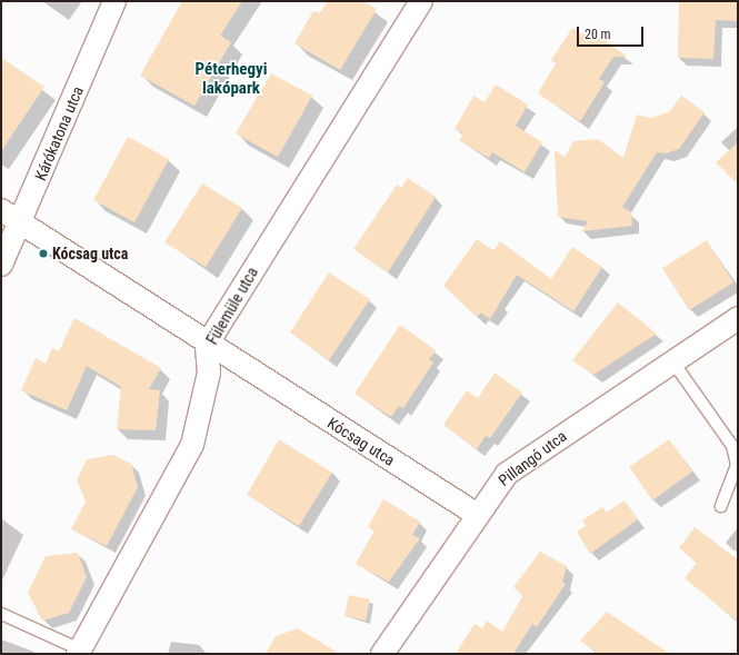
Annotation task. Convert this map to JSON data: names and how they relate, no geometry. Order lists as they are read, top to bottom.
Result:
{
  "streets": {
    "street": [
      "Kárókatona utca",
      "Fülemüle utca",
      "Kócsag utca",
      "Pillangó utca"
    ]
  },
  "crossings": [
    ["Kárókatona utca", "Kócsag utca"],
    ["Fülemüle utca", "Kócsag utca"],
    ["Kócsag utca", "Pillangó utca"]
  ],
  "districts": ["Péterhegyi lakópark"],
  "places": ["Kócsag utca"],
  "scale_bar": "20 m"
}
